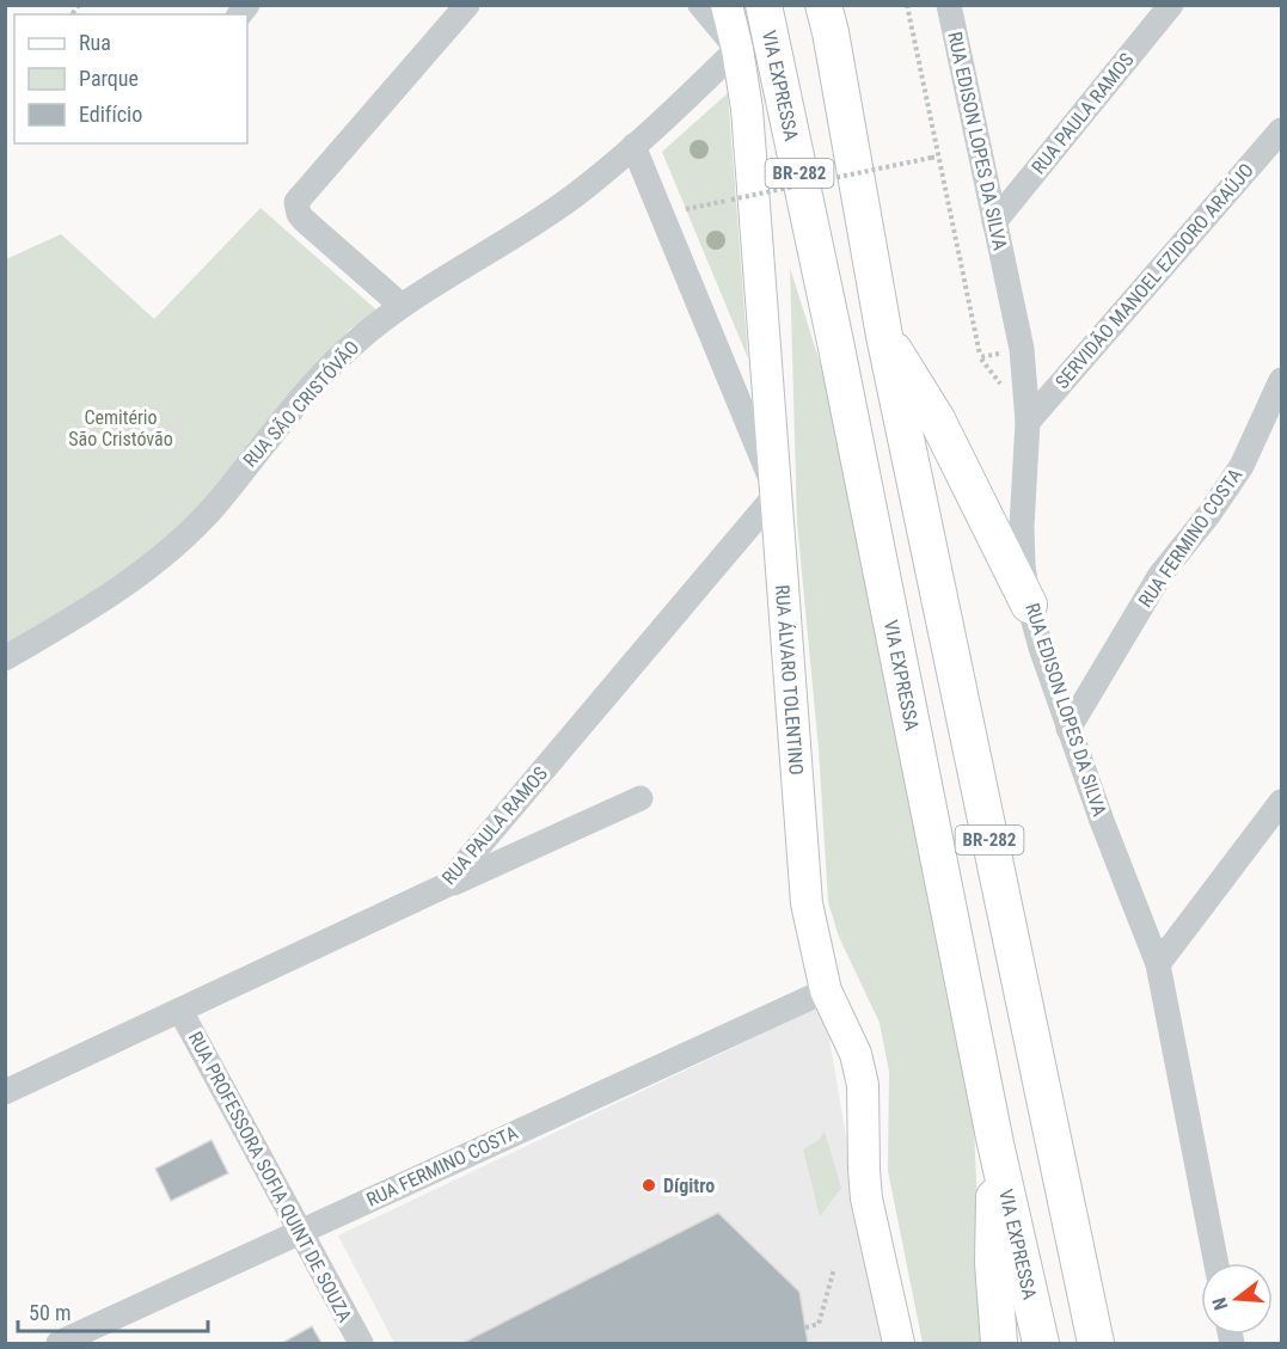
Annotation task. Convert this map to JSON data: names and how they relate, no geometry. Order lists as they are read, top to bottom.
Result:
{
  "streets": {
    "highway": ["VIA EXPRESSA", "BR-282"],
    "main road": ["RUA ÁLVARO TOLENTINO"],
    "street": [
      "RUA PAULA RAMOS",
      "RUA EDISON LOPES DA SILVA",
      "SERVIDÃO MANOEL EZIDORO ARAÚJO",
      "RUA SÃO CRISTÓVÃO",
      "RUA FERMINO COSTA",
      "RUA PROFESSORA SOFIA QUINT DE SOUZA"
    ]
  },
  "crossings": [
    ["RUA PAULA RAMOS", "RUA EDISON LOPES DA SILVA"],
    ["RUA PAULA RAMOS", "RUA ÁLVARO TOLENTINO"],
    ["RUA PAULA RAMOS", "RUA PROFESSORA SOFIA QUINT DE SOUZA"],
    ["RUA EDISON LOPES DA SILVA", "SERVIDÃO MANOEL EZIDORO ARAÚJO"],
    ["RUA EDISON LOPES DA SILVA", "RUA FERMINO COSTA"],
    ["RUA SÃO CRISTÓVÃO", "RUA ÁLVARO TOLENTINO"],
    ["RUA FERMINO COSTA", "RUA ÁLVARO TOLENTINO"],
    ["RUA FERMINO COSTA", "RUA PROFESSORA SOFIA QUINT DE SOUZA"]
  ],
  "parks": ["Cemitério São Cristóvão"],
  "places": ["Dígitro"],
  "legend": ["Rua", "Parque", "Edifício"],
  "scale_bar": "50 m",
  "north": "left"
}
